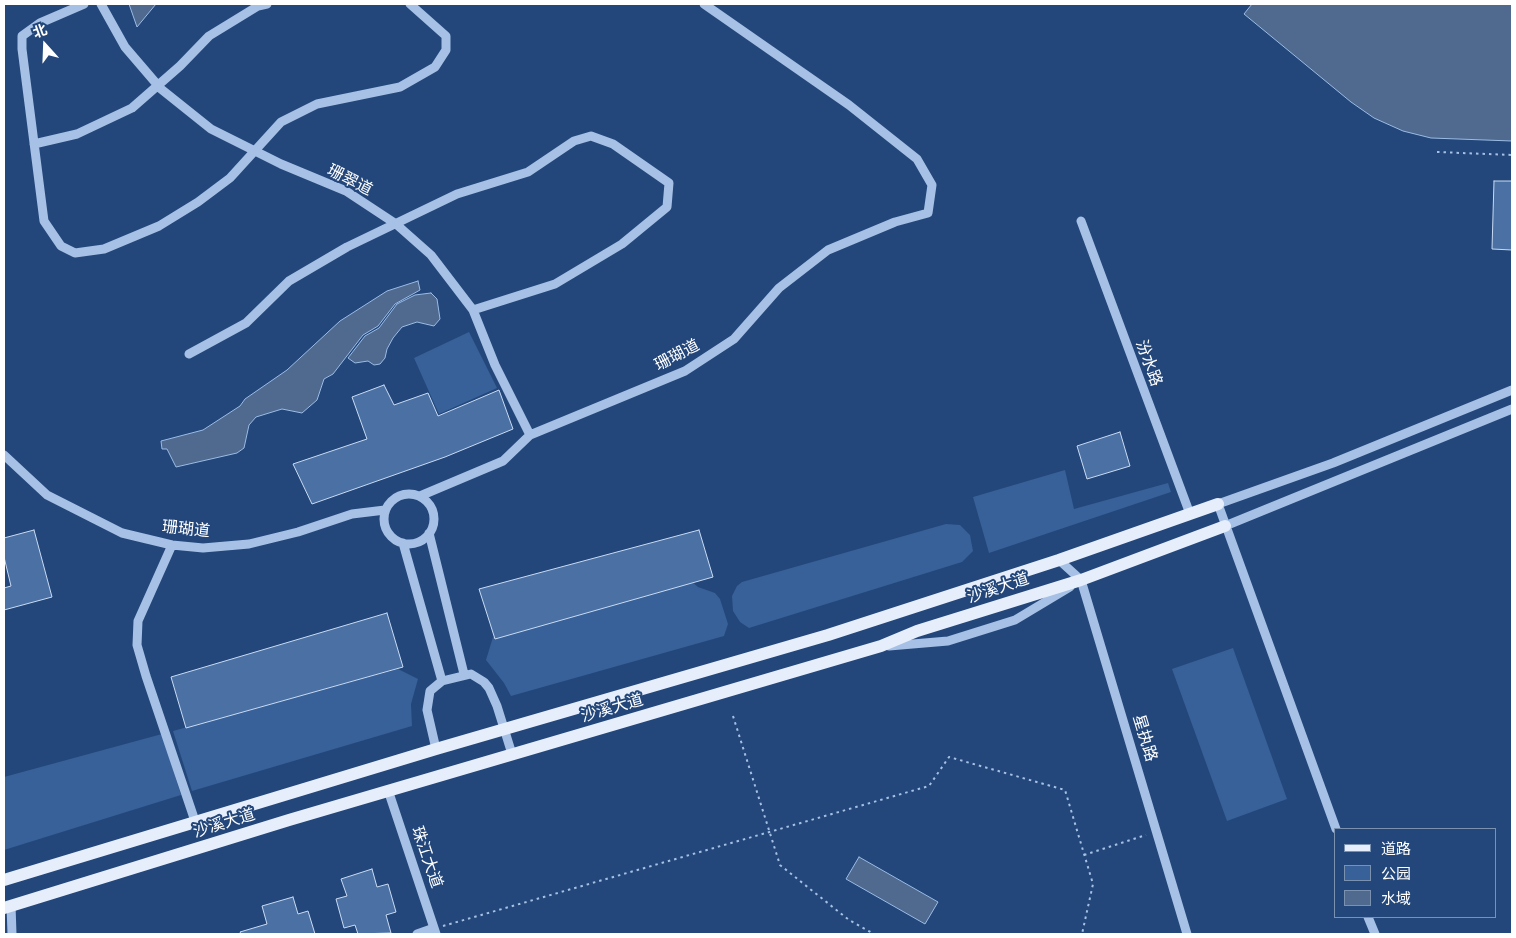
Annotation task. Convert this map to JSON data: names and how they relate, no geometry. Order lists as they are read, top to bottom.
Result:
{
  "streets": {
    "main road": ["沙溪大道"],
    "street": [
      "珊翠道",
      "珊瑚道",
      "汾水路",
      "星执路",
      "珠江大道"
    ]
  },
  "crossings": [
    ["珊翠道", "珊瑚道"],
    ["汾水路", "沙溪大道"],
    ["沙溪大道", "星执路"],
    ["沙溪大道", "珠江大道"]
  ],
  "legend": ["道路", "公园", "水域"],
  "north": "top"
}
